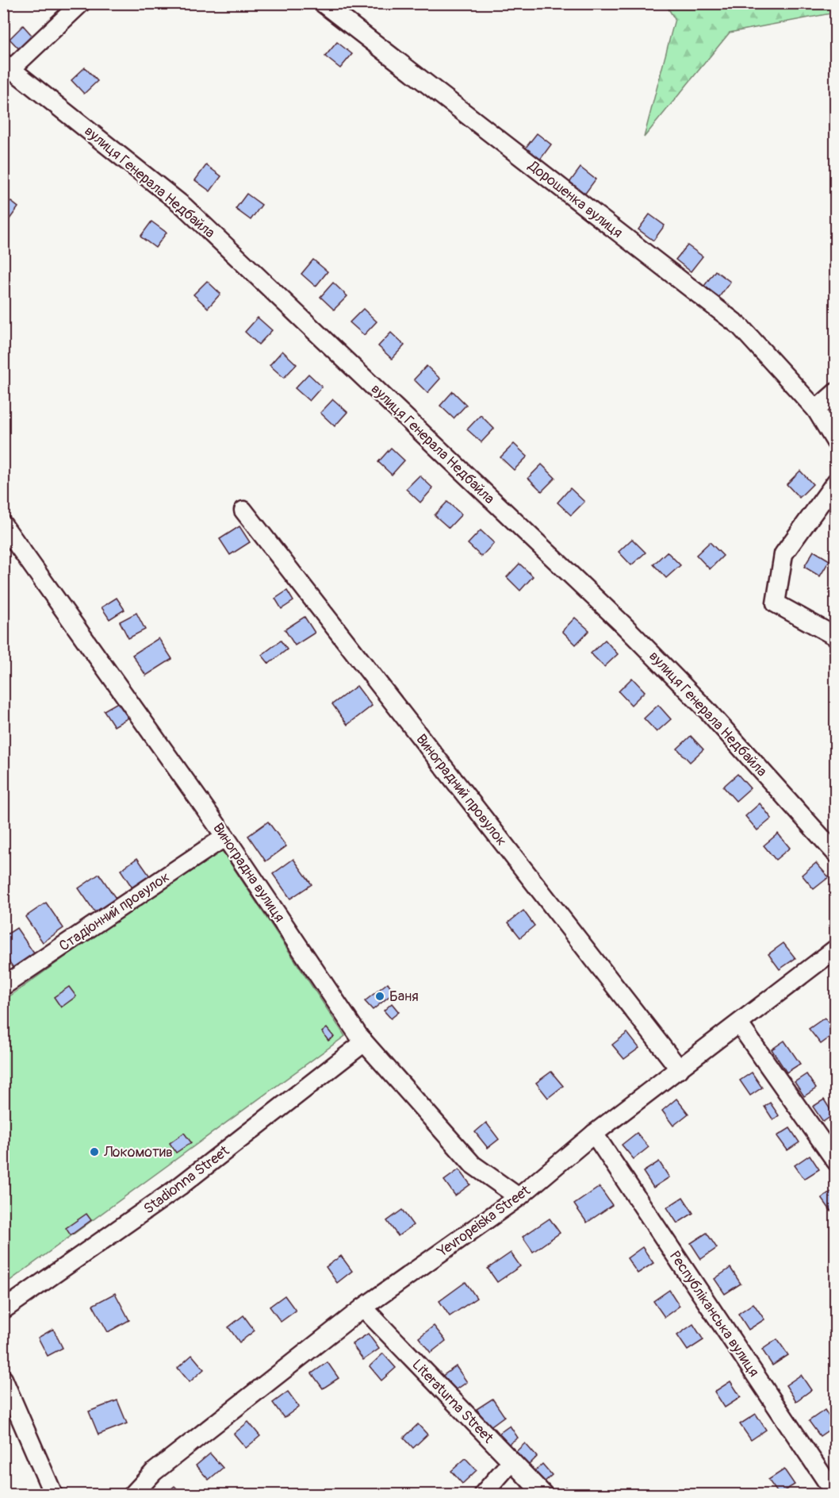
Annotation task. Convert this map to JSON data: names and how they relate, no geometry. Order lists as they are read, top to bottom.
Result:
{
  "streets": {
    "street": [
      "вулиця Генерала Недбайла",
      "Дорошенка вулиця",
      "Виноградний провулок",
      "Виноградна вулиця",
      "Стадіонний провулок",
      "Stadionna Street",
      "Yevropeiska Street",
      "Республіканська вулиця",
      "Literaturna Street"
    ]
  },
  "crossings": [
    ["Виноградний провулок", "Yevropeiska Street"],
    ["Виноградна вулиця", "Стадіонний провулок"],
    ["Виноградна вулиця", "Stadionna Street"],
    ["Виноградна вулиця", "Yevropeiska Street"],
    ["Yevropeiska Street", "Республіканська вулиця"],
    ["Yevropeiska Street", "Literaturna Street"]
  ],
  "places": ["Баня", "Локомотив"]
}
